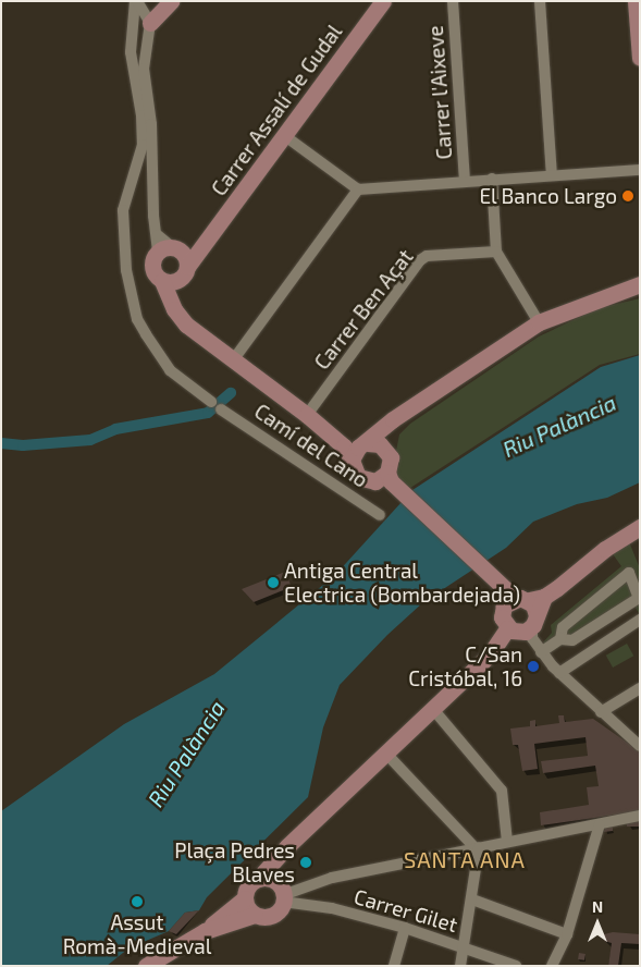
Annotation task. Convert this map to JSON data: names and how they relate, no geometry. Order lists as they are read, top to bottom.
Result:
{
  "streets": {
    "street": [
      "Carrer l'Aixeve",
      "Carrer Assalí de Gudal",
      "Carrer Ben Açat",
      "Camí del Cano",
      "Carrer Gilet"
    ]
  },
  "districts": ["SANTA ANA"],
  "water": ["Riu Palància"],
  "places": [
    "El Banco Largo",
    "Antiga Central Electrica (Bombardejada)",
    "C/San Cristóbal, 16",
    "Plaça Pedres Blaves",
    "Assut Romà-Medieval"
  ],
  "north": "top"
}
